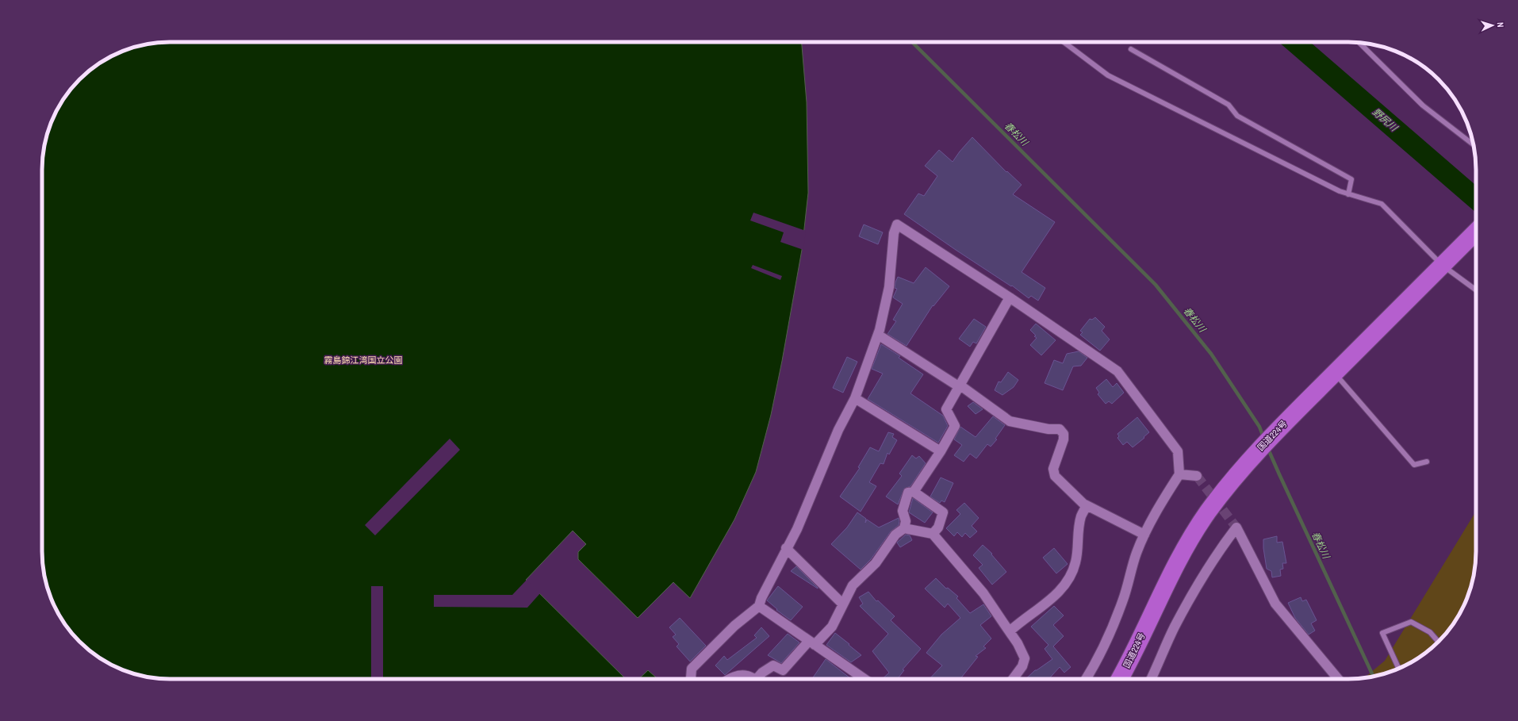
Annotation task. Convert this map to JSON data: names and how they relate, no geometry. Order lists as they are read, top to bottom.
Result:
{
  "streets": {
    "highway": ["国道224号"]
  },
  "water": ["野尻川", "春松川"],
  "parks": ["霧島錦江湾国立公園"],
  "north": "right"
}
